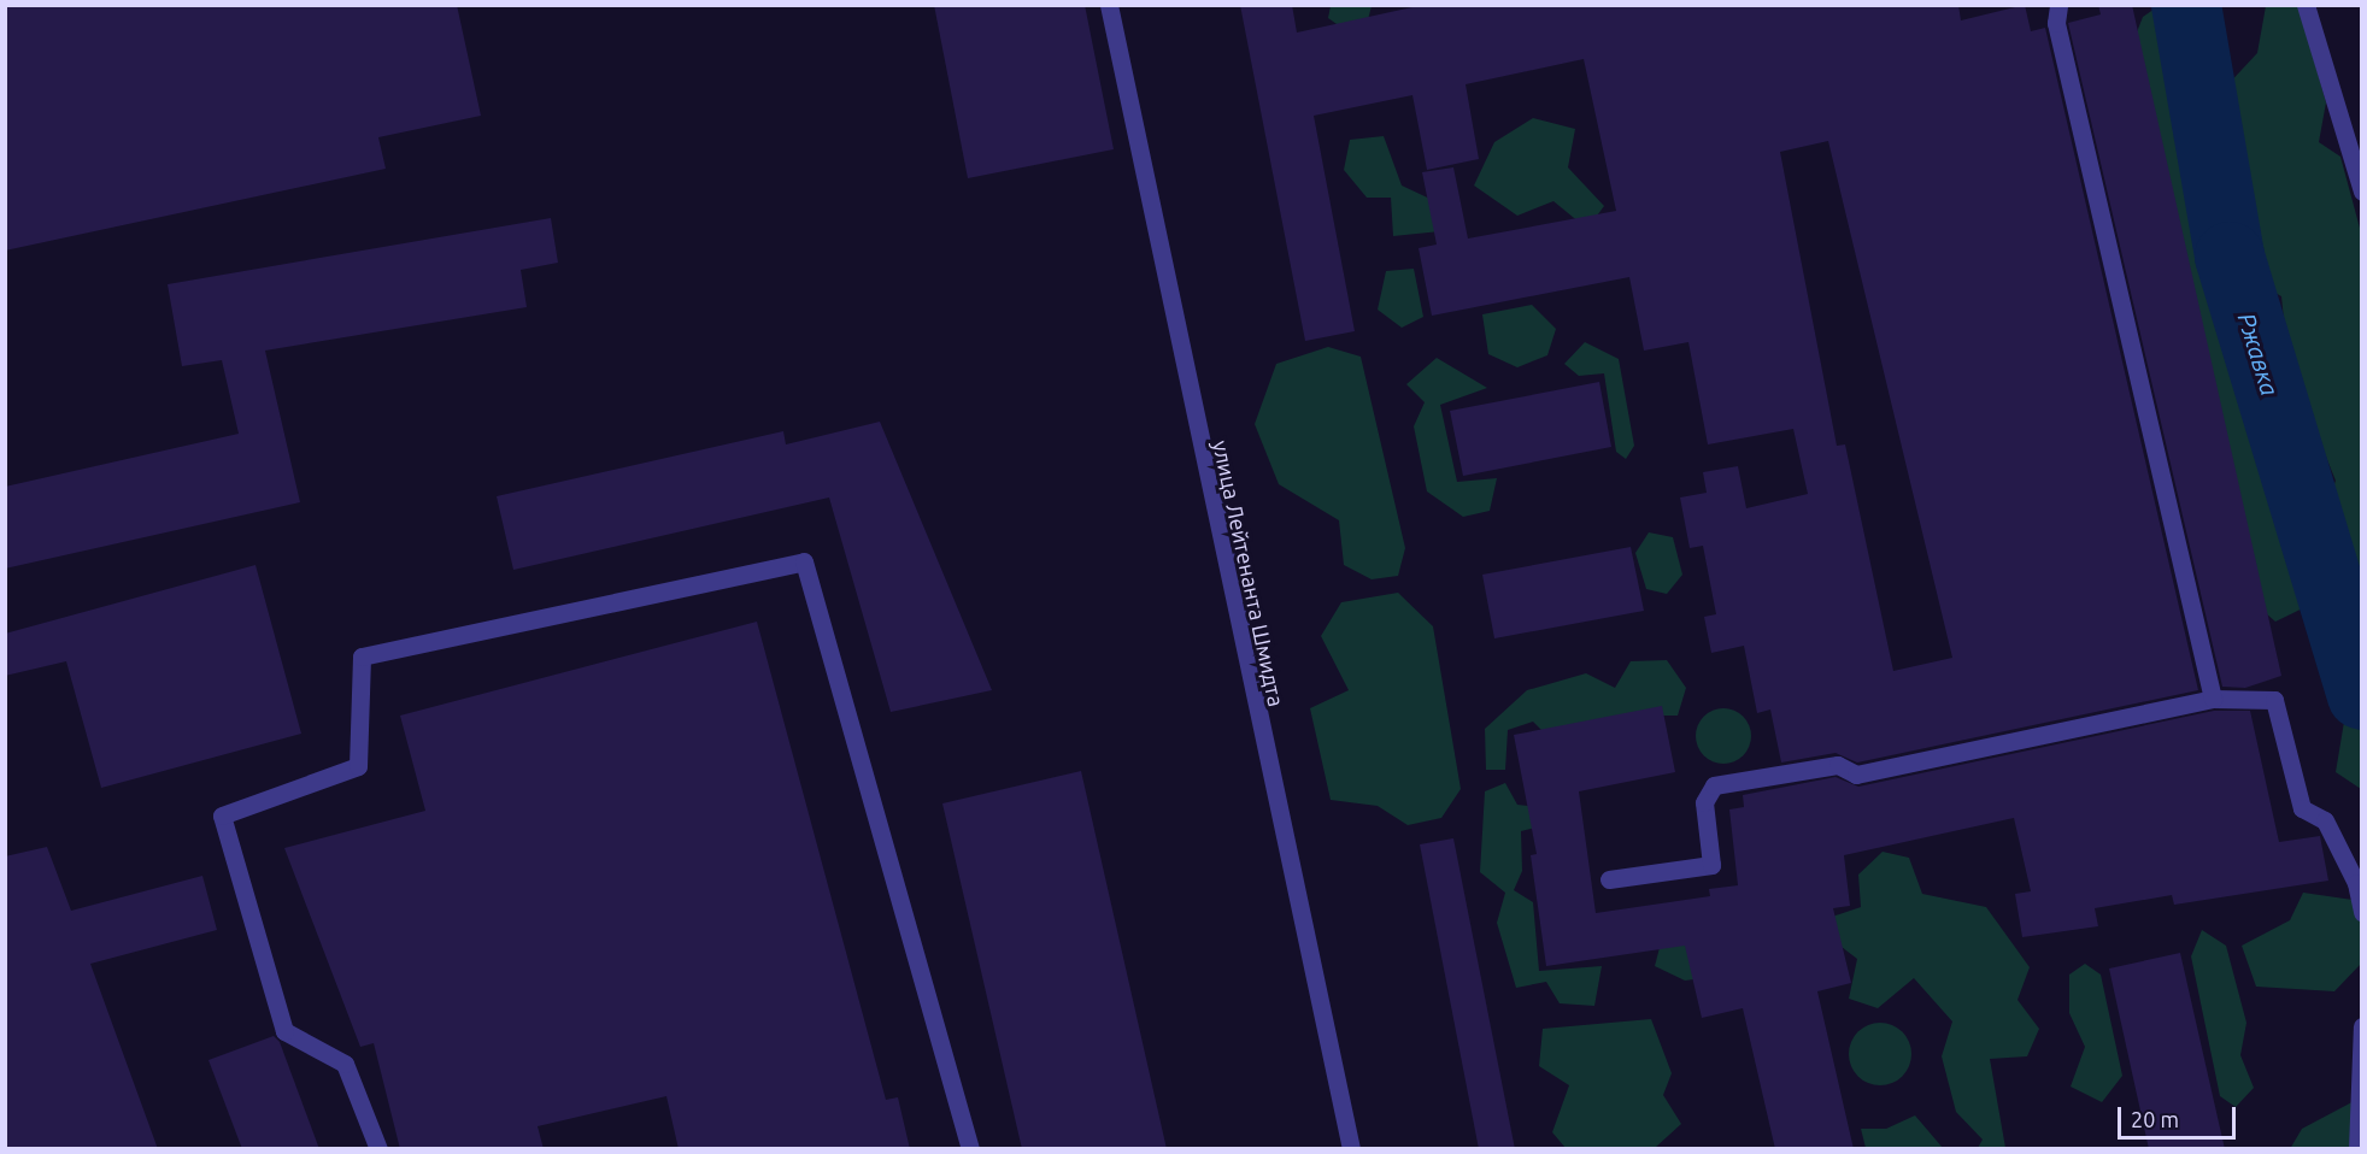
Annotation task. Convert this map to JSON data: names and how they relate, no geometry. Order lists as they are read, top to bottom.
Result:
{
  "streets": {
    "street": ["улица Лейтенанта Шмидта"]
  },
  "water": ["Ржавка"],
  "scale_bar": "20 m"
}
